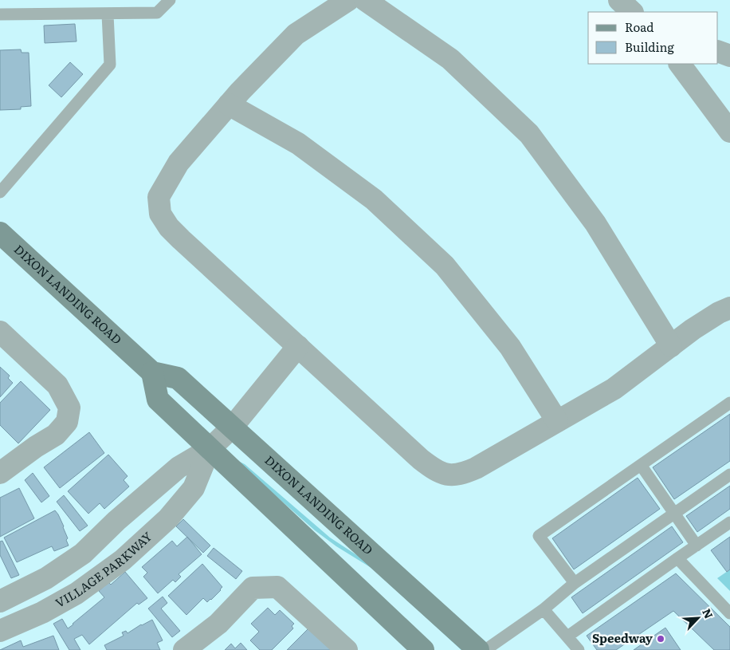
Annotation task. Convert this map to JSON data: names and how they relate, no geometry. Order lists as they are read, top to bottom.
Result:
{
  "streets": {
    "main road": ["DIXON LANDING ROAD"],
    "street": ["VILLAGE PARKWAY"]
  },
  "places": ["Speedway"],
  "legend": ["Road", "Building"],
  "north": "top right"
}
